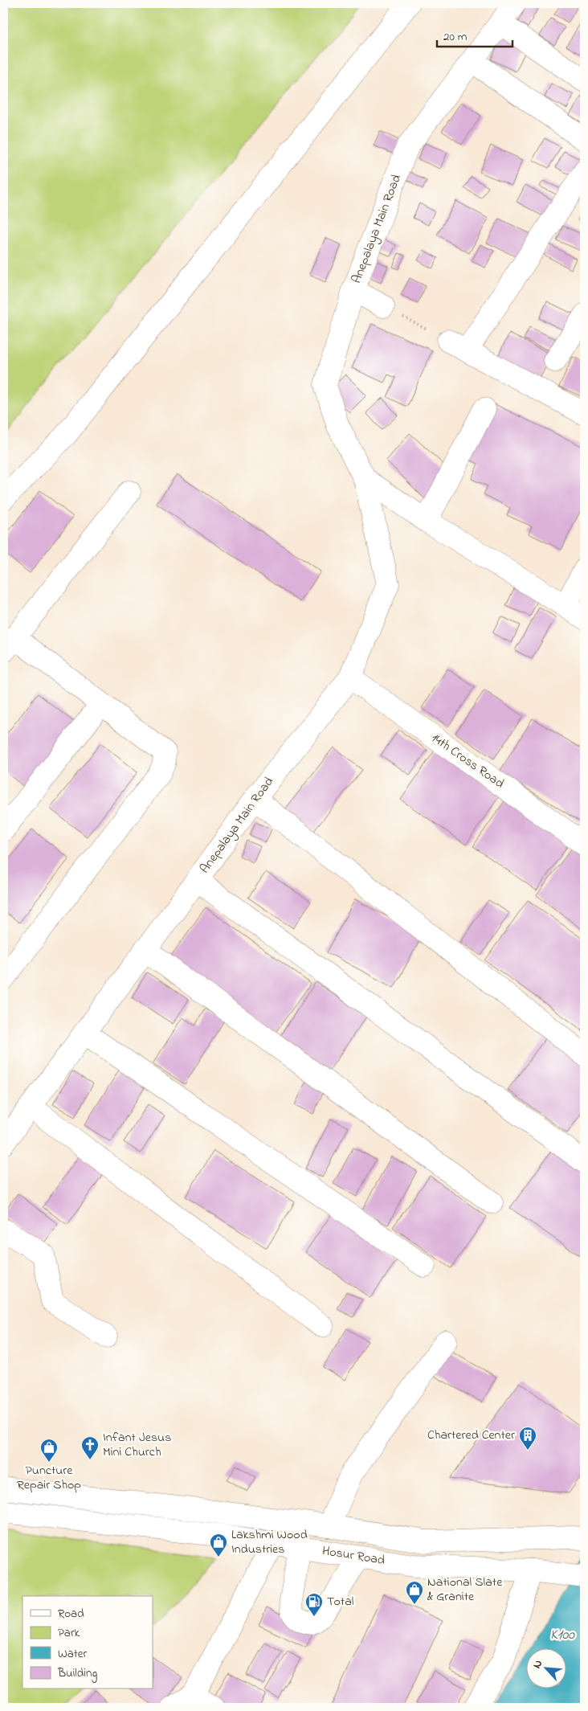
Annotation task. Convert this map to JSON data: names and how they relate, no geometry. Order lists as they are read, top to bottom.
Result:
{
  "streets": {
    "street": ["Anepalaya Main Road", "14th Cross Road", "Hosur Road"]
  },
  "crossings": [
    ["Anepalaya Main Road", "14th Cross Road"]
  ],
  "water": ["K100"],
  "places": {
    "building": ["Chartered Center"],
    "church": ["Infant Jesus Mini Church"],
    "shop": ["Puncture Repair Shop", "Lakshmi Wood Industries", "National Slate & Granite"],
    "fuel station": ["Total"]
  },
  "legend": [
    "Road",
    "Park",
    "Water",
    "Building"
  ],
  "scale_bar": "20 m",
  "north": "top left"
}
